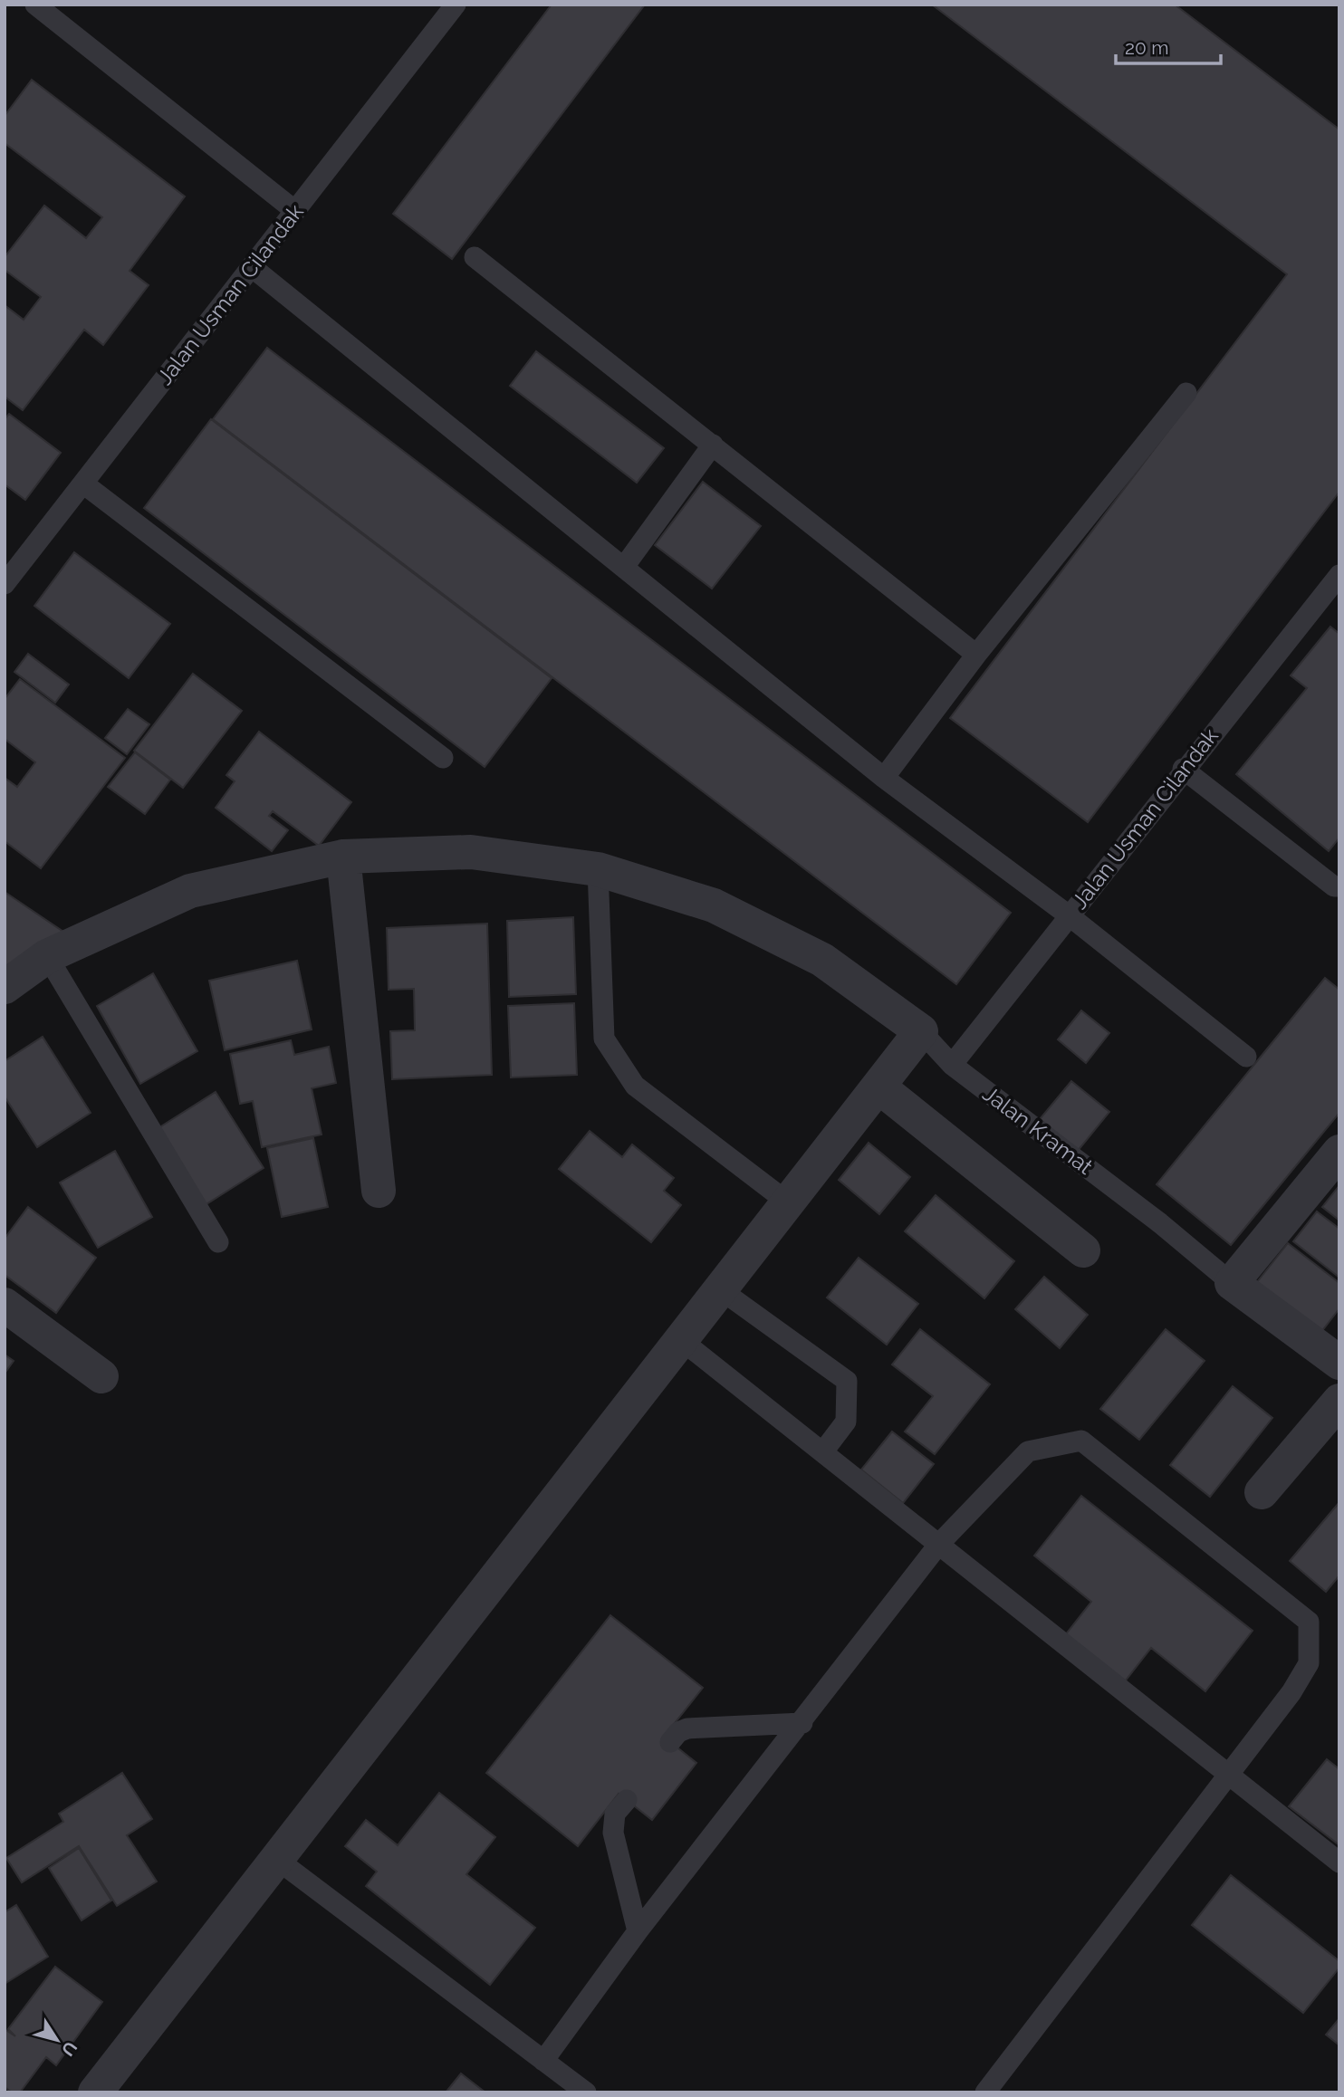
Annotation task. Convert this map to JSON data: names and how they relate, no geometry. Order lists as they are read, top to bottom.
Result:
{
  "streets": {
    "lane": ["Jalan Usman Cilandak", "Jalan Kramat"]
  },
  "crossings": [
    ["Jalan Usman Cilandak", "Jalan Kramat"]
  ],
  "scale_bar": "20 m",
  "north": "bottom right"
}
